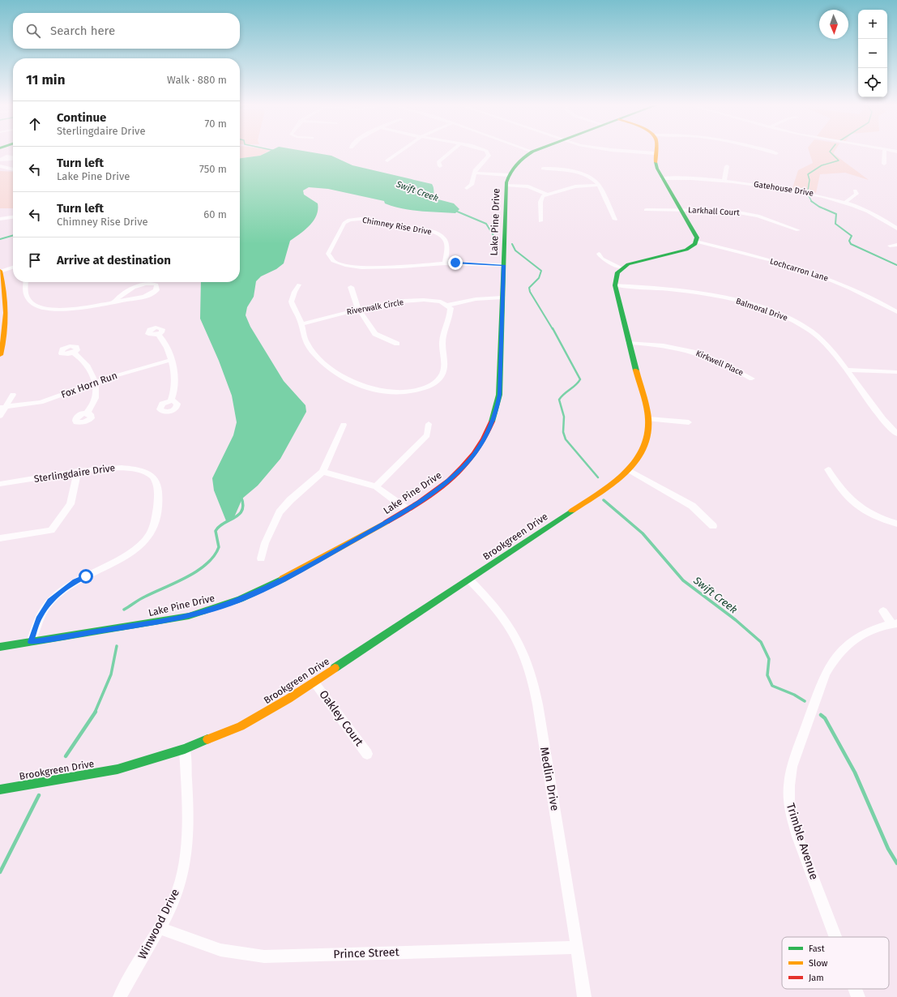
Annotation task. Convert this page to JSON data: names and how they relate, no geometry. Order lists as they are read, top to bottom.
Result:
{
  "streets": {
    "street": [
      "Gatehouse Drive",
      "Larkhall Court",
      "Lake Pine Drive",
      "Chimney Rise Drive",
      "Lochcarron Lane",
      "Riverwalk Circle",
      "Balmoral Drive",
      "Kirkwell Place",
      "Fox Horn Run",
      "Sterlingdaire Drive",
      "Brookgreen Drive",
      "Oakley Court",
      "Medlin Drive",
      "Trimble Avenue",
      "Winwood Drive",
      "Prince Street"
    ]
  },
  "crossings": [
    ["Lake Pine Drive", "Chimney Rise Drive"],
    ["Lake Pine Drive", "Riverwalk Circle"],
    ["Lake Pine Drive", "Sterlingdaire Drive"],
    ["Balmoral Drive", "Brookgreen Drive"],
    ["Kirkwell Place", "Brookgreen Drive"],
    ["Brookgreen Drive", "Oakley Court"],
    ["Brookgreen Drive", "Medlin Drive"],
    ["Brookgreen Drive", "Winwood Drive"],
    ["Medlin Drive", "Prince Street"],
    ["Winwood Drive", "Prince Street"]
  ],
  "water": ["Swift Creek"],
  "legend": ["Fast", "Slow", "Jam"],
  "north": "bottom",
  "page": {
    "map_buttons": ["+", "−"],
    "search": "Search here",
    "heading": ["11 min", "Walk · 880 m"],
    "list": [
      ["Continue", "Sterlingdaire Drive", "70 m"],
      ["Turn left", "Lake Pine Drive", "750 m"],
      ["Turn left", "Chimney Rise Drive", "60 m"],
      "Arrive at destination"
    ]
  }
}
